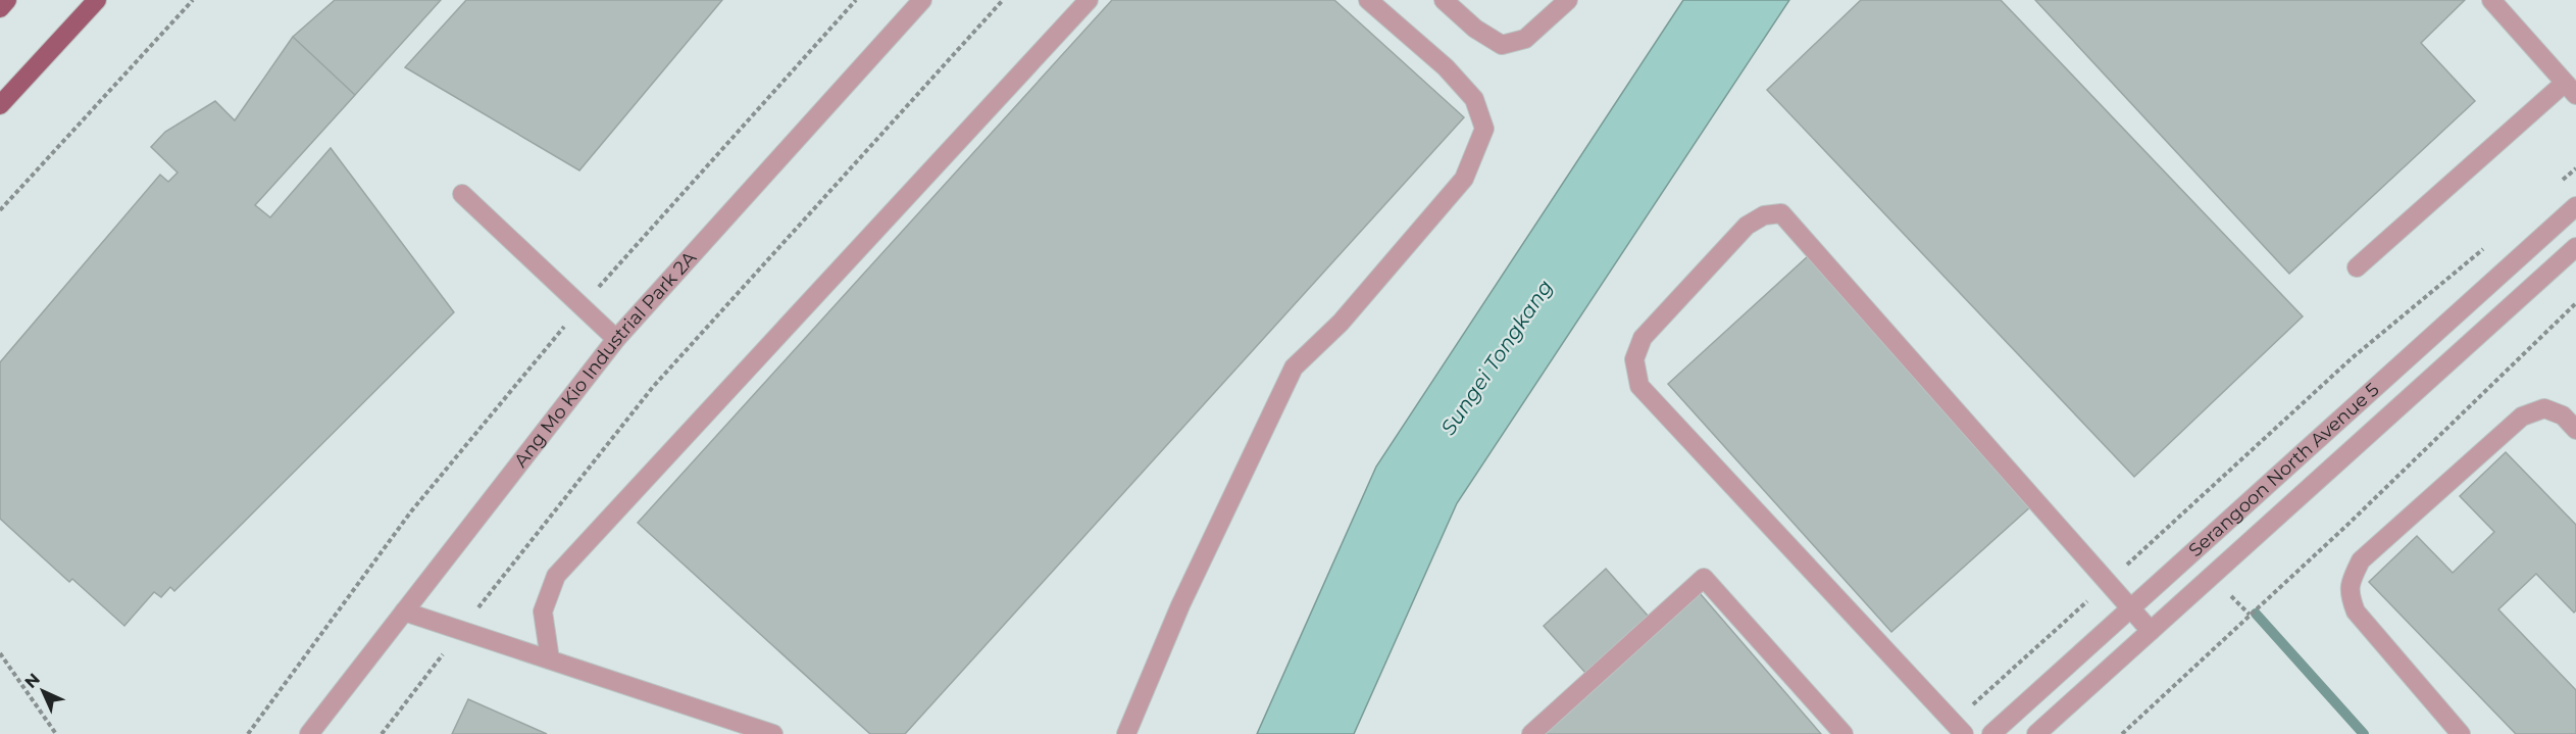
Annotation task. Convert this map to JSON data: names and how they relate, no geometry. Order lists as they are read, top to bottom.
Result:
{
  "streets": {
    "street": ["Ang Mo Kio Industrial Park 2A", "Serangoon North Avenue 5"]
  },
  "water": ["Sungei Tongkang"],
  "north": "top left"
}
